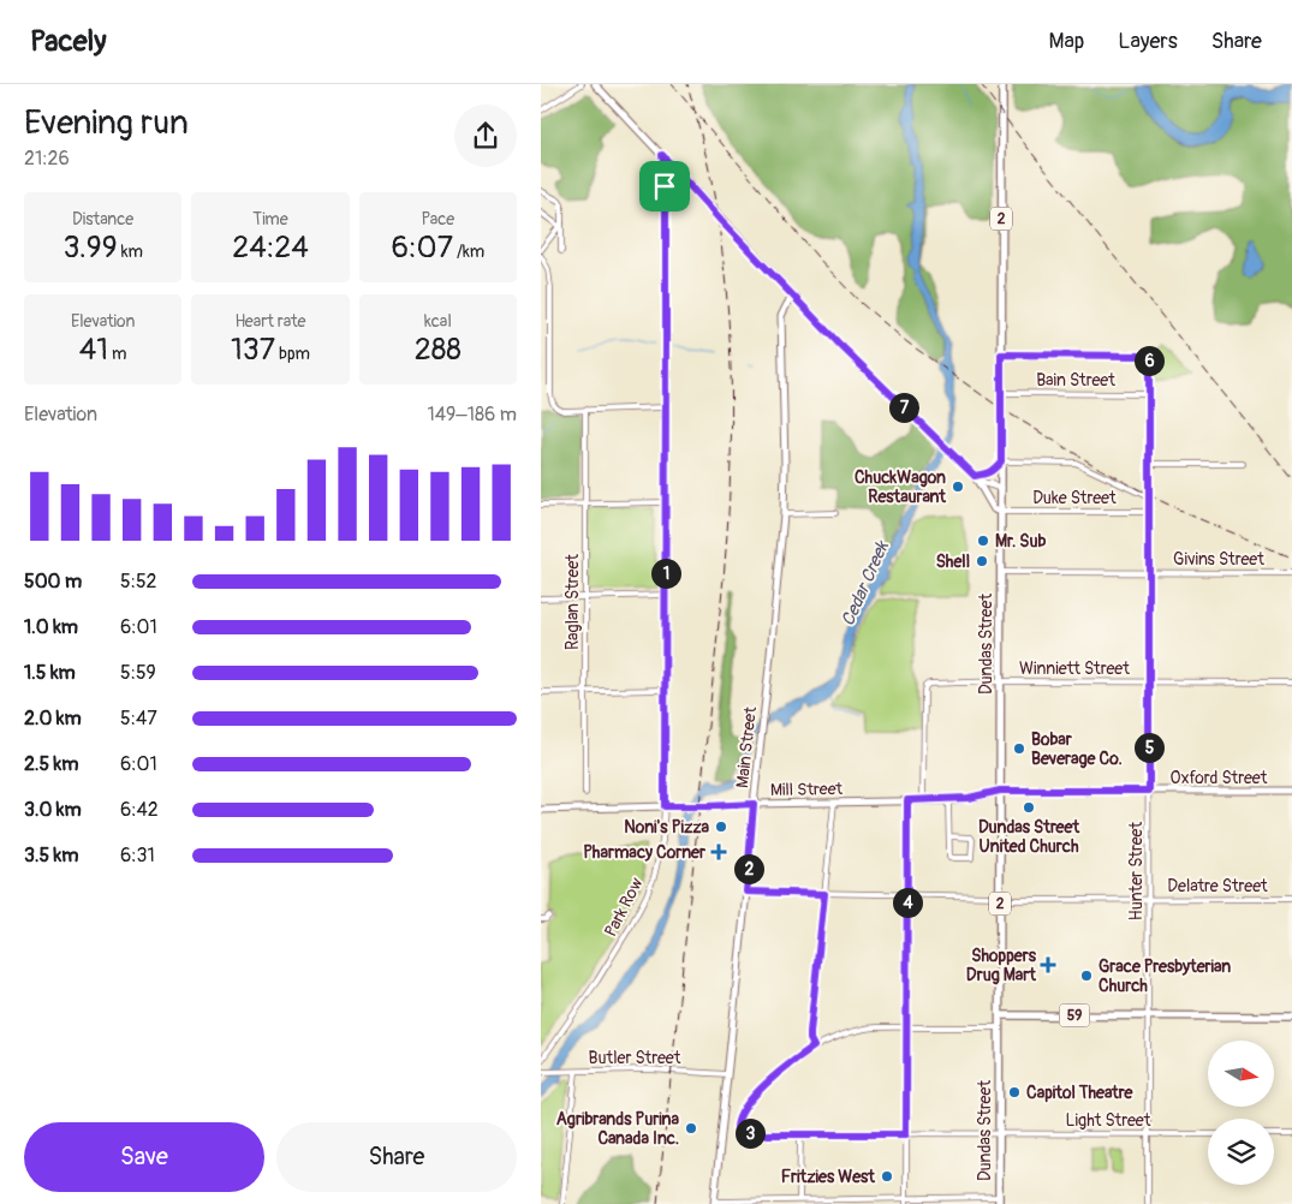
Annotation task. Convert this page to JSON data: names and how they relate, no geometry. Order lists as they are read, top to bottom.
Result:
{
  "streets": {
    "main road": [
      "2",
      "Dundas Street",
      "Main Street",
      "Oxford Street",
      "Mill Street",
      "59"
    ],
    "street": [
      "Bain Street",
      "Duke Street",
      "Givins Street",
      "Raglan Street",
      "Winniett Street",
      "Hunter Street",
      "Delatre Street",
      "Park Row",
      "Butler Street",
      "Light Street"
    ]
  },
  "crossings": [
    ["Bain Street", "Dundas Street"],
    ["Bain Street", "Hunter Street"],
    ["Duke Street", "Dundas Street"],
    ["Duke Street", "Hunter Street"],
    ["Givins Street", "Dundas Street"],
    ["Givins Street", "Hunter Street"],
    ["Dundas Street", "Winniett Street"],
    ["Dundas Street", "Oxford Street"],
    ["Dundas Street", "Mill Street"],
    ["Dundas Street", "Hunter Street"],
    ["Dundas Street", "Delatre Street"],
    ["Dundas Street", "59"],
    ["Dundas Street", "Light Street"],
    ["Winniett Street", "Mill Street"],
    ["Winniett Street", "Hunter Street"],
    ["Main Street", "Mill Street"],
    ["Main Street", "Delatre Street"],
    ["Main Street", "Butler Street"],
    ["Oxford Street", "Mill Street"],
    ["Oxford Street", "Hunter Street"],
    ["Mill Street", "Park Row"],
    ["Hunter Street", "Delatre Street"],
    ["Hunter Street", "59"],
    ["Hunter Street", "Light Street"]
  ],
  "water": ["Cedar Creek"],
  "places": {
    "other": [
      "ChuckWagon Restaurant",
      "Mr. Sub",
      "Shell",
      "Bobar Beverage Co.",
      "Dundas Street United Church",
      "Noni's Pizza",
      "Grace Presbyterian Church",
      "Capitol Theatre",
      "Agribrands Purina Canada Inc.",
      "Fritzies West"
    ],
    "health": ["Pharmacy Corner", "Shoppers Drug Mart"]
  },
  "north": "right",
  "page": {
    "header": "Pacely",
    "nav": ["Map", "Layers", "Share"],
    "heading": ["Evening run", "21:26"],
    "stats": [
      ["Distance", "3.99 km"],
      ["Time", "24:24"],
      ["Pace", "6:07 /km"],
      ["Elevation", "41 m"],
      ["Heart rate", "137 bpm"],
      ["kcal", "288"]
    ],
    "pins": [
      "6",
      "7",
      "1",
      "5",
      "2",
      "4",
      "3"
    ],
    "chart": ["Elevation", "149–186 m"],
    "list": [
      {
        "name": "500 m",
        "note": "5:52"
      },
      {
        "name": "1.0 km",
        "note": "6:01"
      },
      {
        "name": "1.5 km",
        "note": "5:59"
      },
      {
        "name": "2.0 km",
        "note": "5:47"
      },
      {
        "name": "2.5 km",
        "note": "6:01"
      },
      {
        "name": "3.0 km",
        "note": "6:42"
      },
      {
        "name": "3.5 km",
        "note": "6:31"
      }
    ],
    "buttons": ["Save", "Share"]
  }
}
